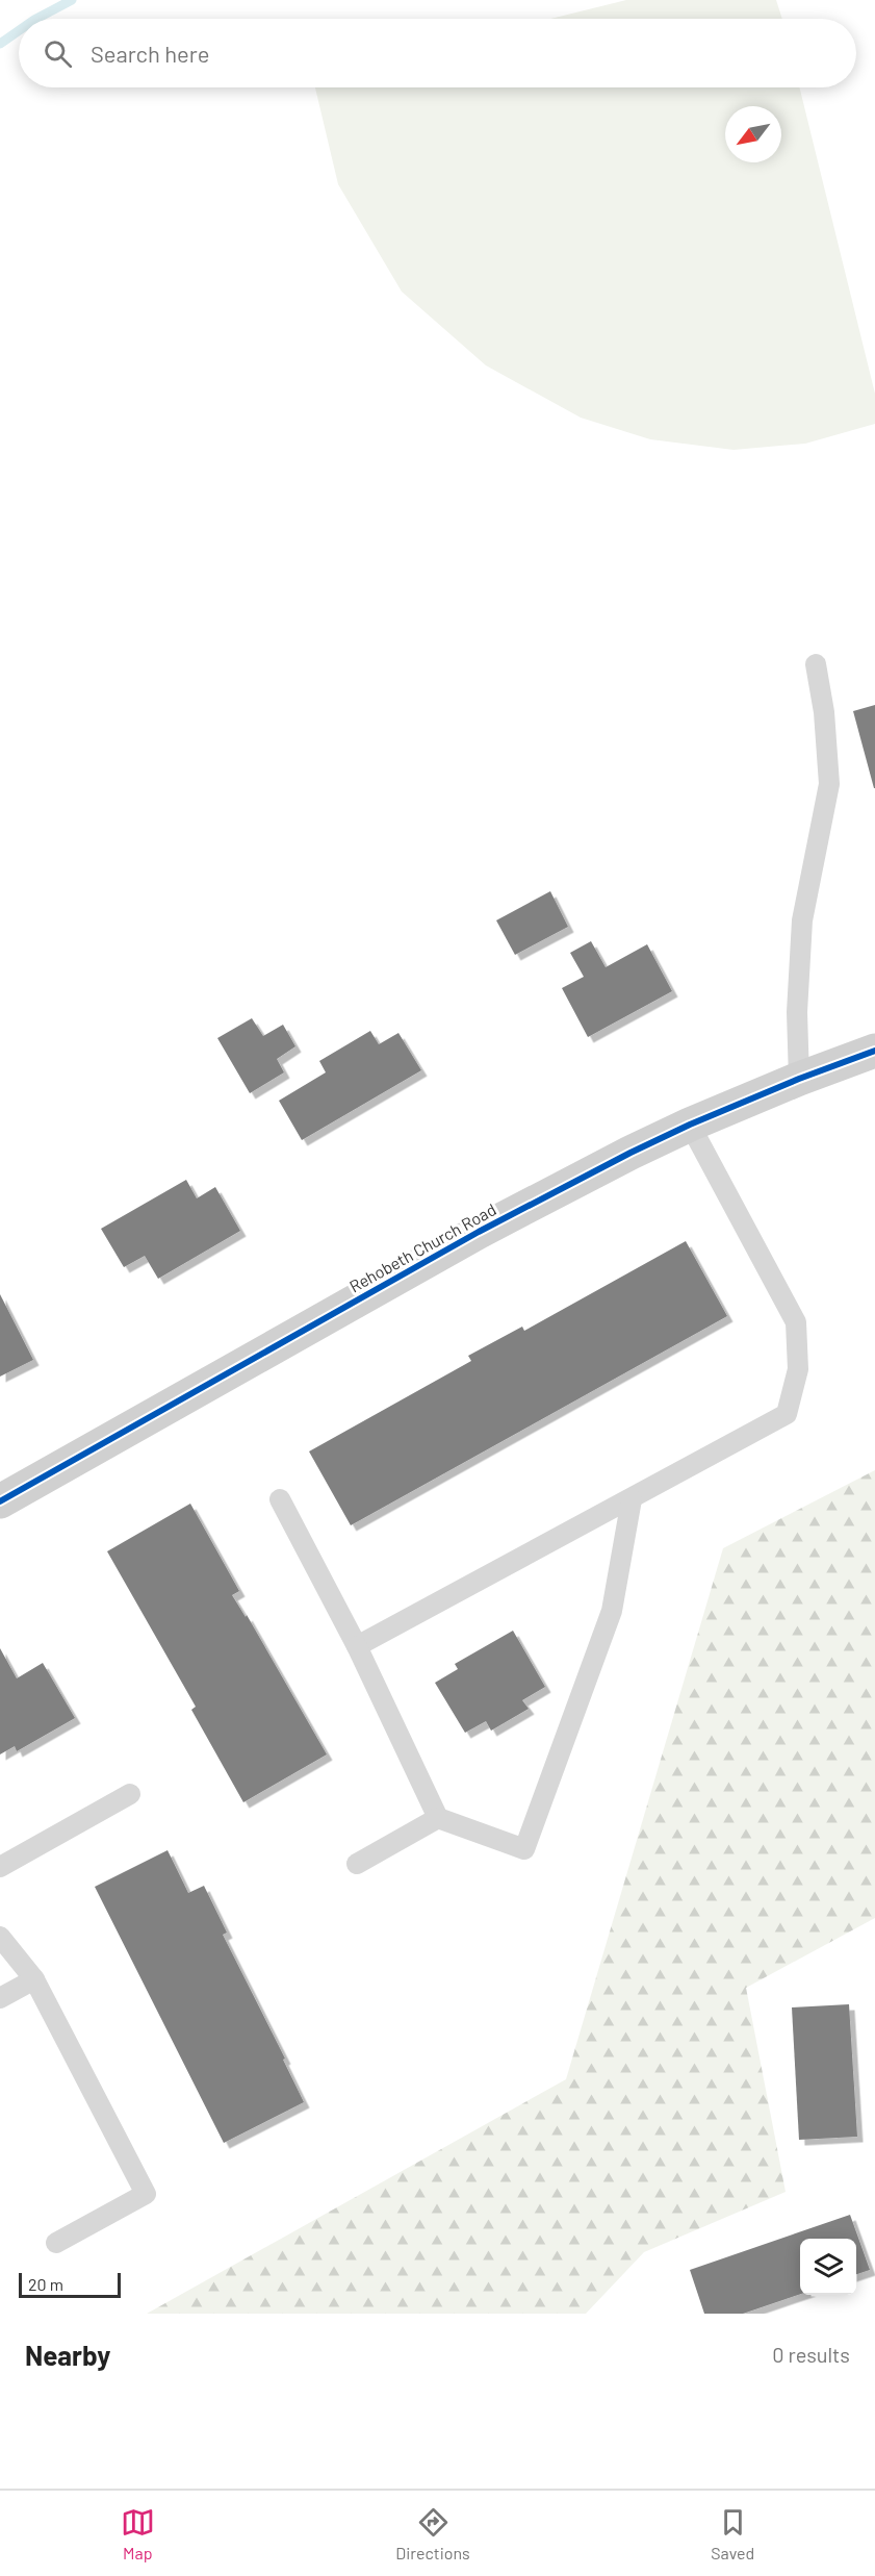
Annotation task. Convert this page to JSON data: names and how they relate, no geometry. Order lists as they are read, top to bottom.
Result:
{
  "streets": {
    "street": ["Rehobeth Church Road"]
  },
  "scale_bar": "20 m",
  "north": "bottom left",
  "page": {
    "search": "Search here",
    "scale": "20 m",
    "heading": ["Nearby", "0 results"],
    "nav": ["Map", "Directions", "Saved"]
  }
}
